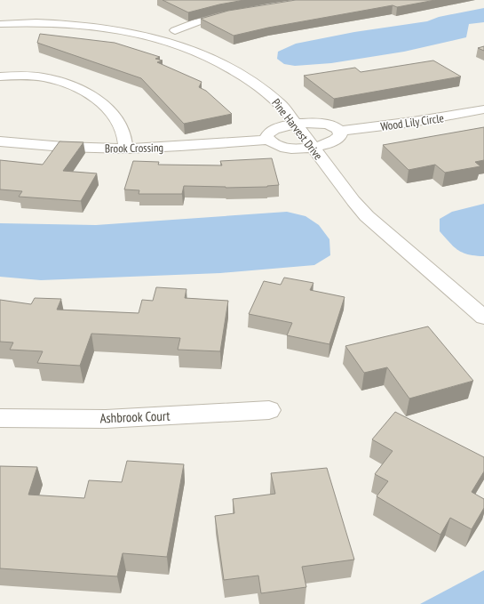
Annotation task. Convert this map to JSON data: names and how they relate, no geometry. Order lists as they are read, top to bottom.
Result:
{
  "streets": {
    "street": [
      "Wood Lily Circle",
      "Pine Harvest Drive",
      "Brook Crossing",
      "Ashbrook Court"
    ]
  },
  "crossings": [
    ["Wood Lily Circle", "Pine Harvest Drive"],
    ["Pine Harvest Drive", "Brook Crossing"]
  ]
}
